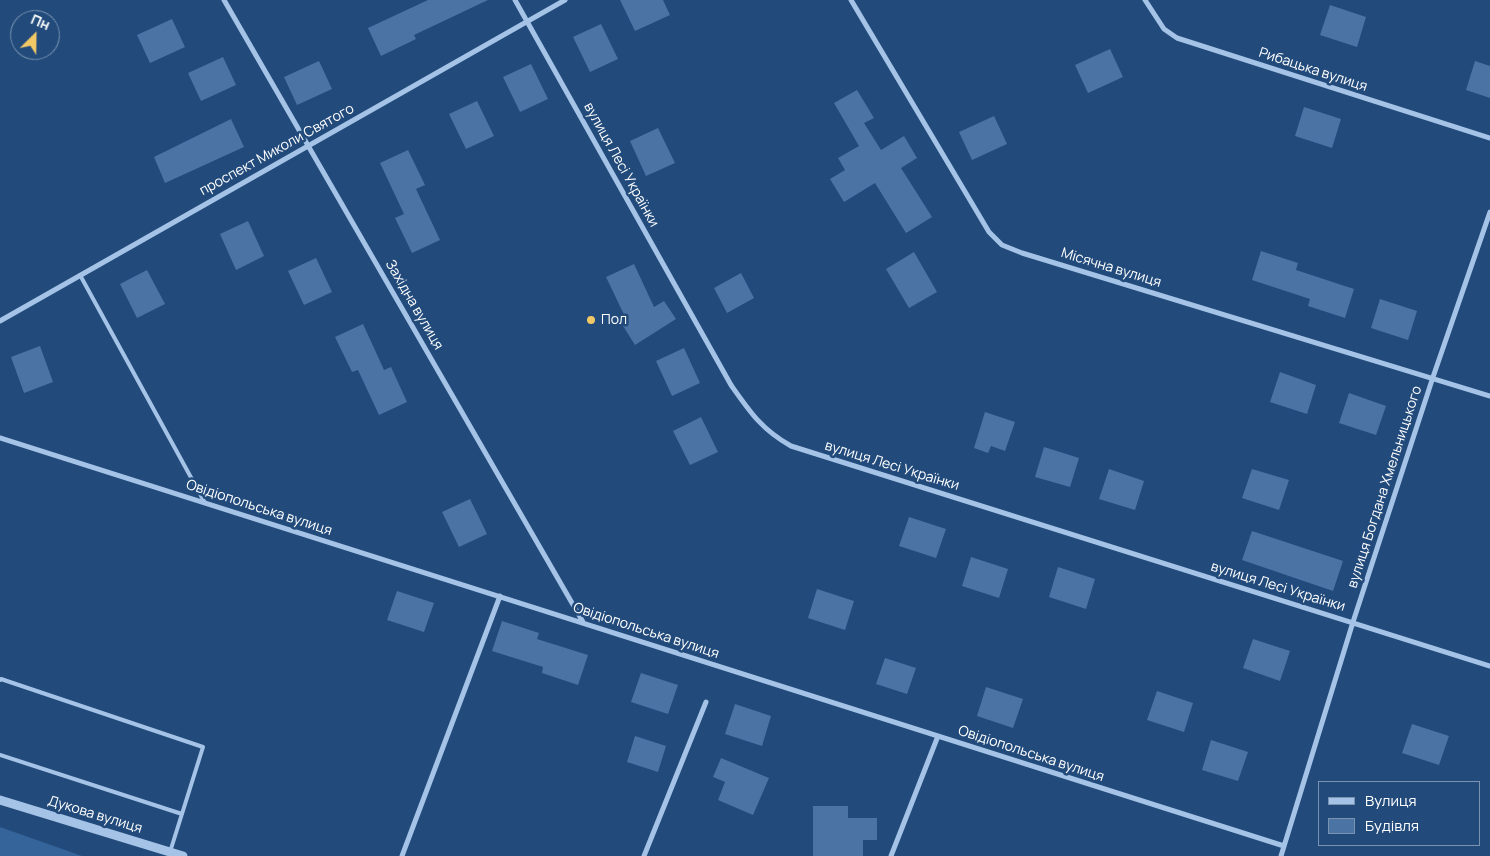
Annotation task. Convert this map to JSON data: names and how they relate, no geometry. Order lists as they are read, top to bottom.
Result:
{
  "streets": {
    "street": [
      "Рибацька вулиця",
      "проспект Миколи Святого",
      "вулиця Лесі Українки",
      "Місячна вулиця",
      "Західна вулиця",
      "вулиця Богдана Хмельницького",
      "Овідіопольська вулиця",
      "Дукова вулиця"
    ]
  },
  "crossings": [
    ["проспект Миколи Святого", "вулиця Лесі Українки"],
    ["проспект Миколи Святого", "Західна вулиця"],
    ["вулиця Лесі Українки", "вулиця Богдана Хмельницького"],
    ["Місячна вулиця", "вулиця Богдана Хмельницького"],
    ["Західна вулиця", "Овідіопольська вулиця"],
    ["вулиця Богдана Хмельницького", "Овідіопольська вулиця"]
  ],
  "places": ["Пол"],
  "legend": ["Вулиця", "Будівля"],
  "north": "top right"
}
